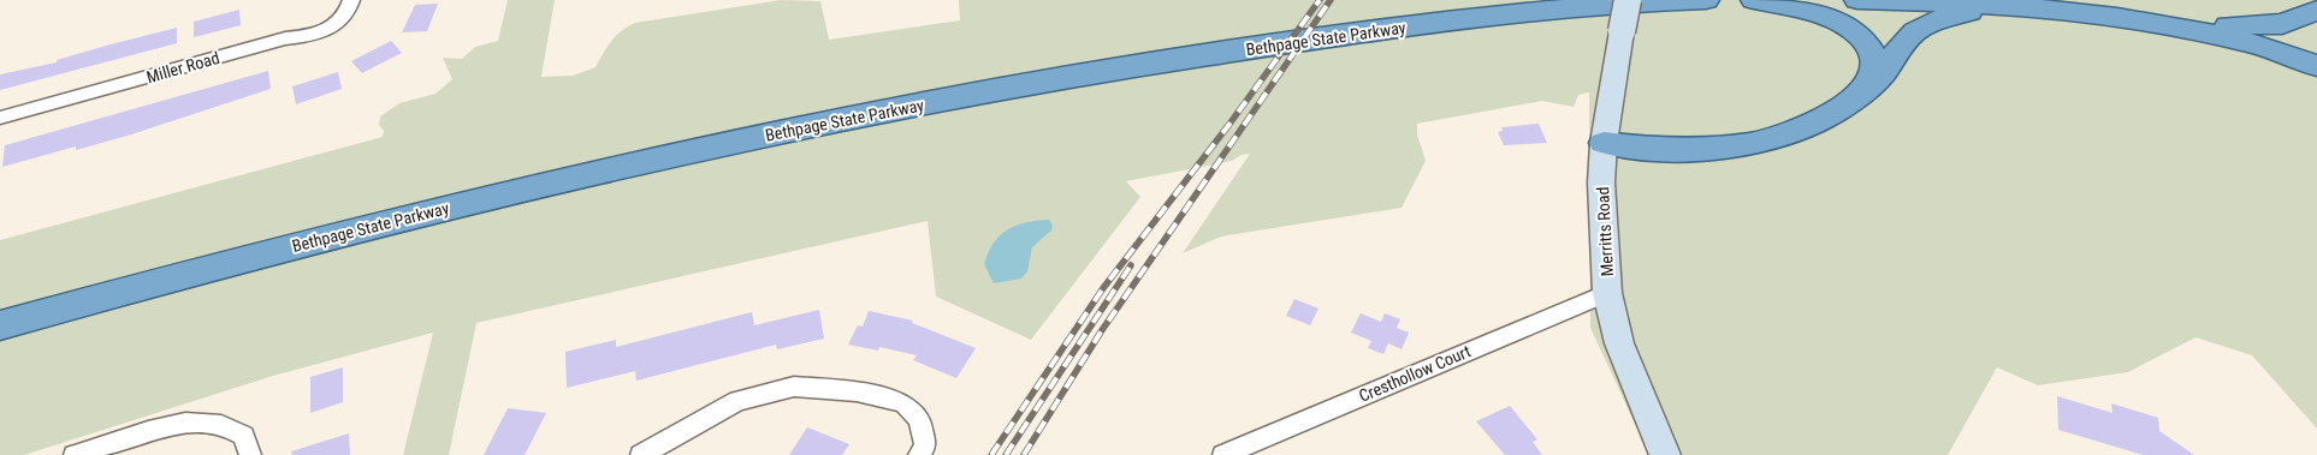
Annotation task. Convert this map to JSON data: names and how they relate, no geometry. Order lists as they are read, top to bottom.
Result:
{
  "streets": {
    "highway": ["Bethpage State Parkway"],
    "main road": ["Merritts Road"],
    "street": ["Miller Road", "Cresthollow Court"]
  },
  "crossings": [
    ["Merritts Road", "Cresthollow Court"]
  ]
}
